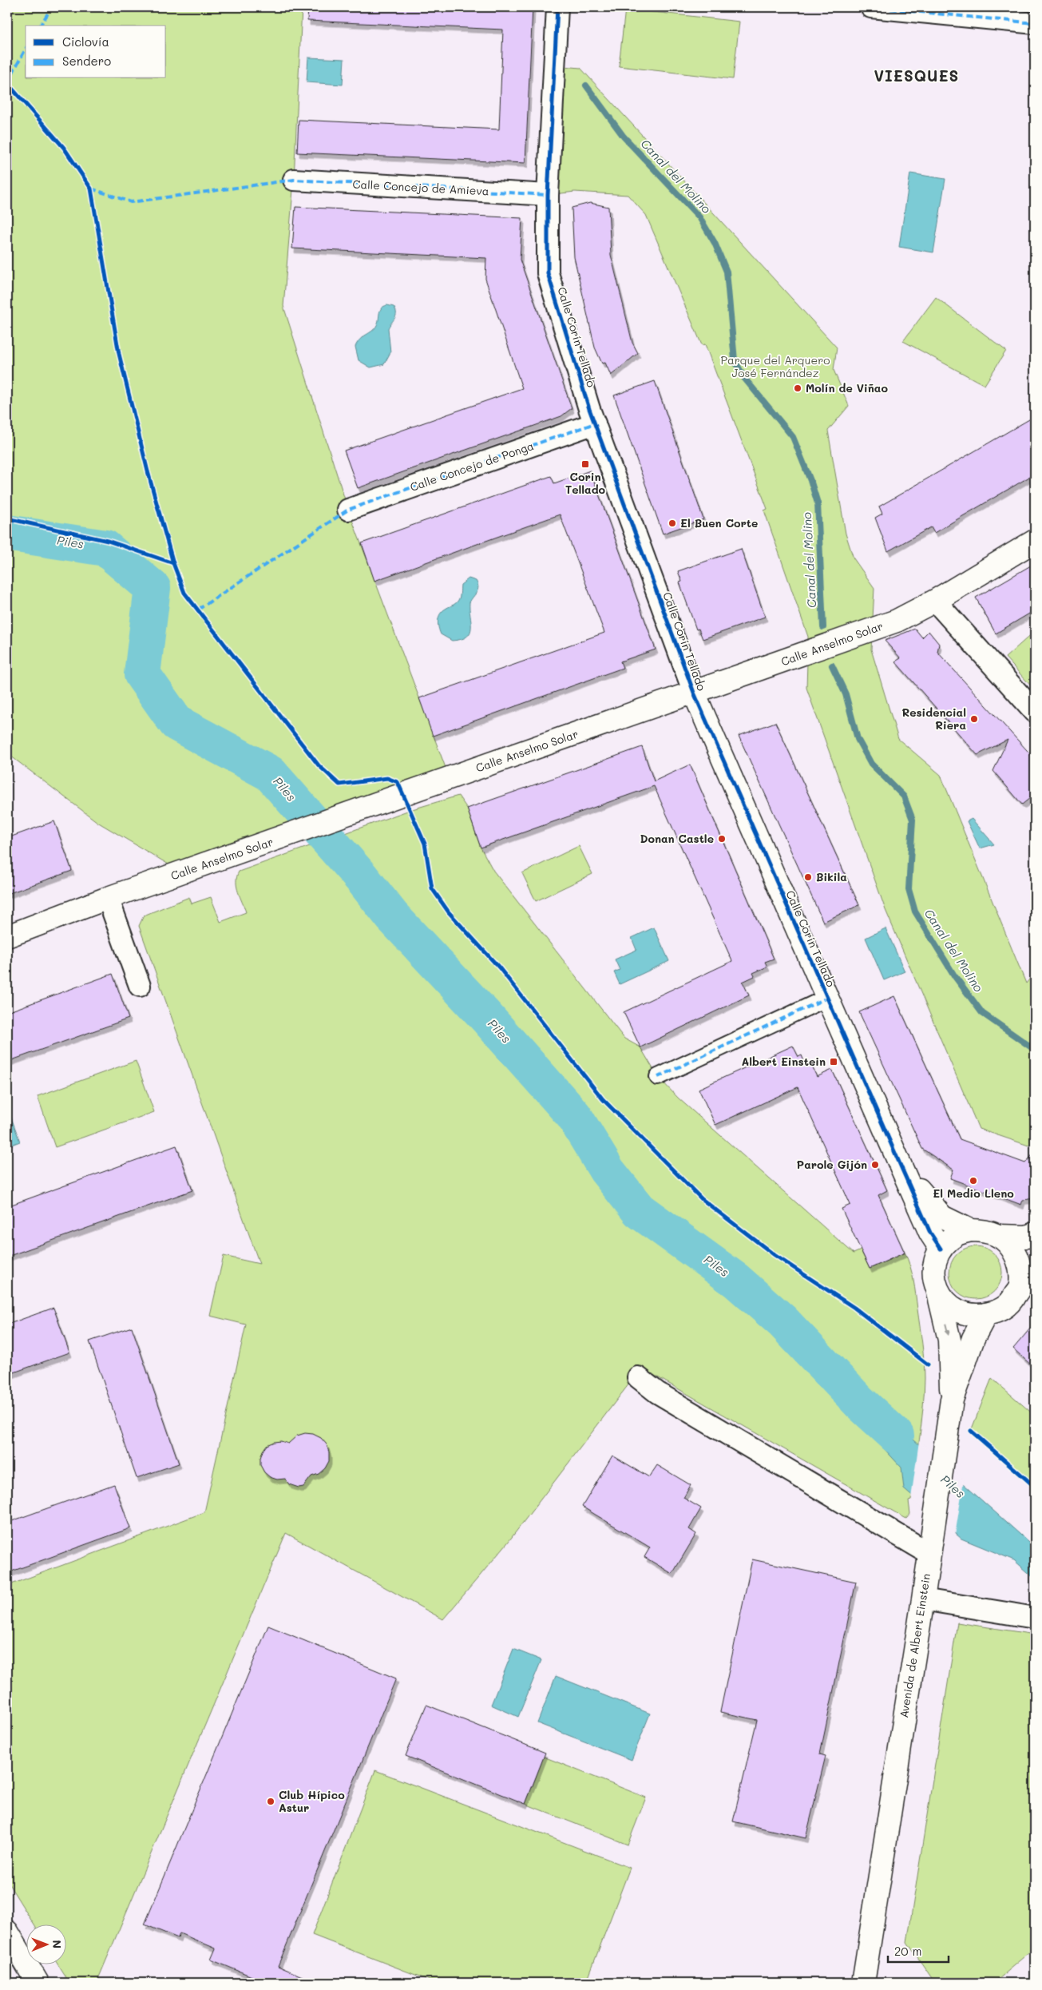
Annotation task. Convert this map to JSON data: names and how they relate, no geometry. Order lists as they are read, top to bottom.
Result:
{
  "streets": {
    "street": [
      "Calle Concejo de Amieva",
      "Calle Corín Tellado",
      "Calle Concejo de Ponga",
      "Calle Anselmo Solar",
      "Avenida de Albert Einstein"
    ]
  },
  "crossings": [
    ["Calle Concejo de Amieva", "Calle Corín Tellado"],
    ["Calle Corín Tellado", "Calle Concejo de Ponga"],
    ["Calle Corín Tellado", "Calle Anselmo Solar"],
    ["Calle Corín Tellado", "Avenida de Albert Einstein"]
  ],
  "districts": ["VIESQUES"],
  "water": ["Canal del Molino", "Piles"],
  "parks": ["Parque del Arquero José Fernández"],
  "places": {
    "other": [
      "Molín de Viñao",
      "El Buen Corte",
      "Residencial Riera",
      "Donan Castle",
      "Bikila",
      "Parole Gijón",
      "El Medio Lleno",
      "Club Hípico Astur"
    ],
    "transit": ["Corin Tellado", "Albert Einstein"]
  },
  "legend": ["Ciclovía", "Sendero"],
  "scale_bar": "20 m",
  "north": "right"
}
